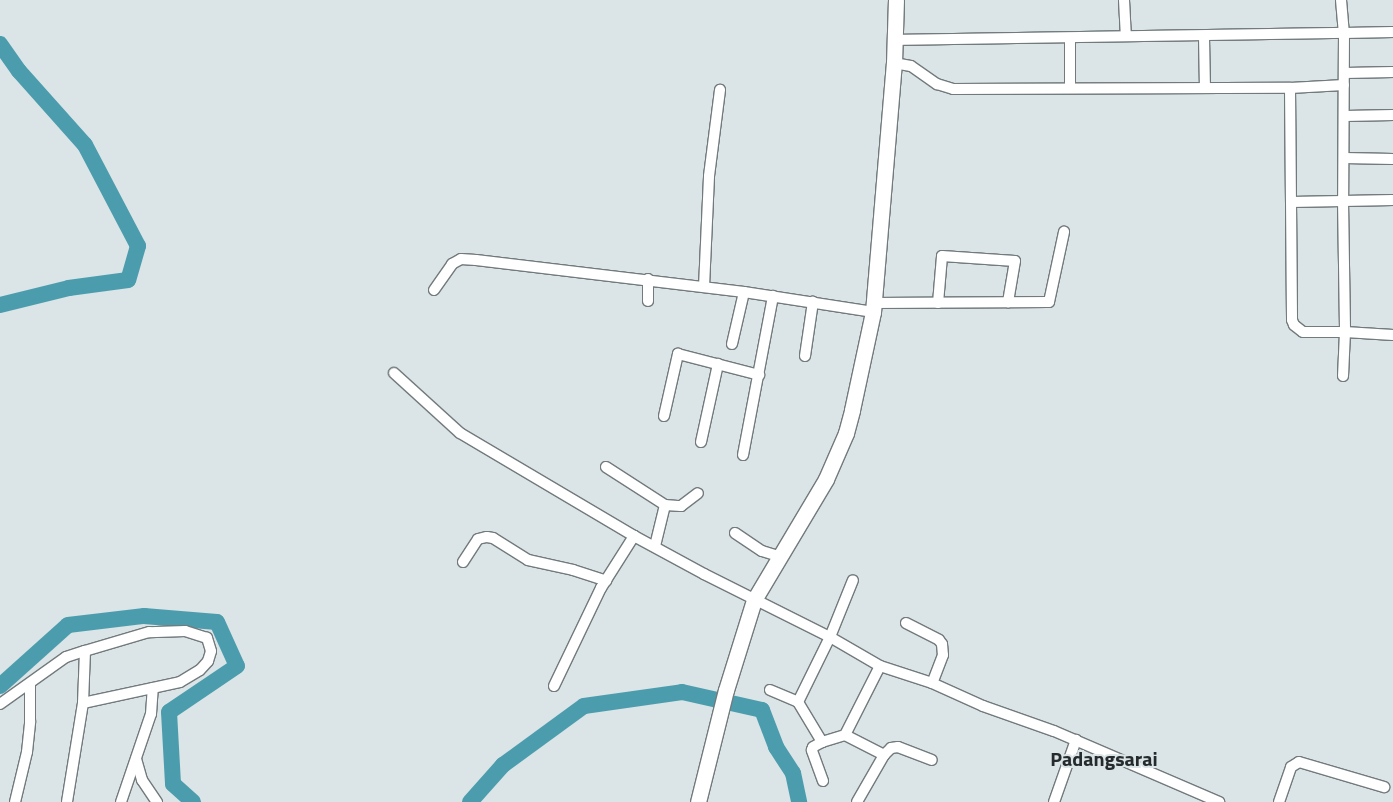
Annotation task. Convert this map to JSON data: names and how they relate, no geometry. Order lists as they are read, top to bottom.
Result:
{
  "districts": ["Padangsarai"]
}
